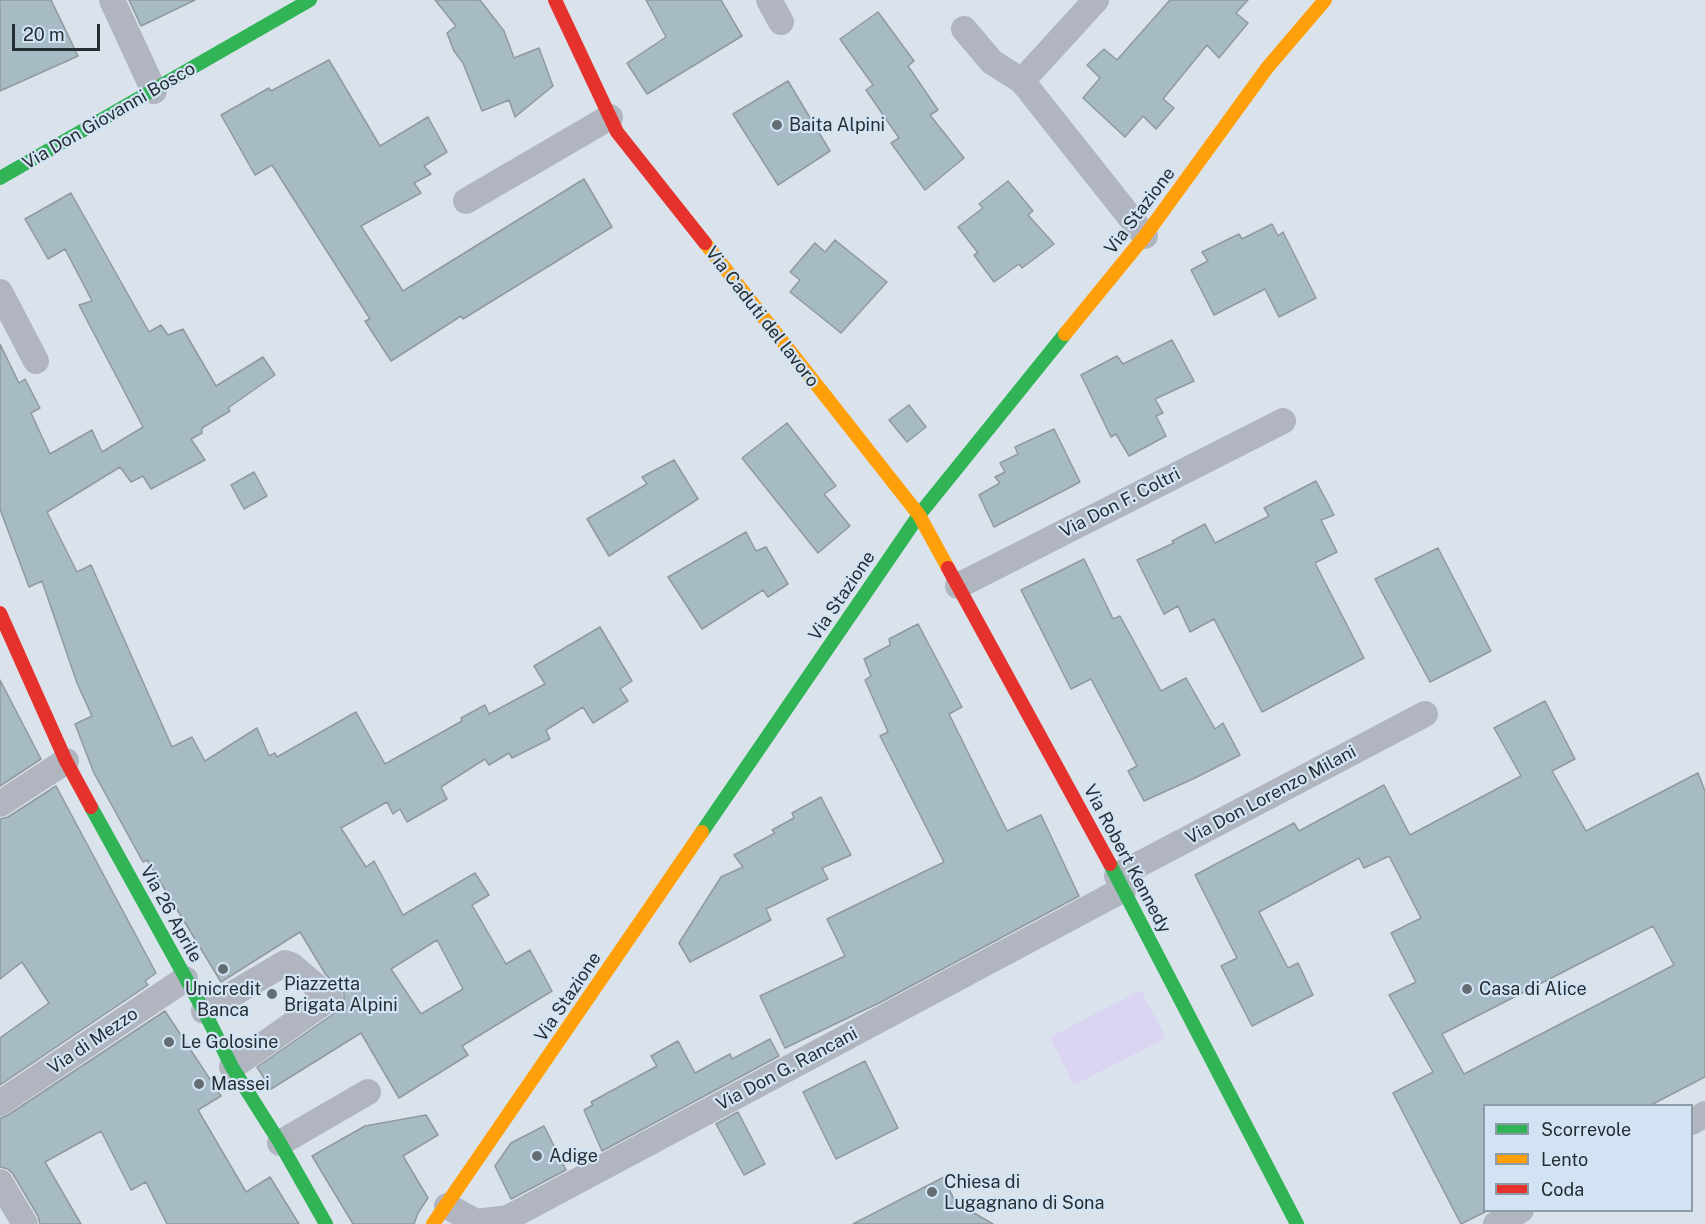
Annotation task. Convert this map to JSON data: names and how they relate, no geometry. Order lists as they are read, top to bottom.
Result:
{
  "streets": {
    "main road": [
      "Via Don Giovanni Bosco",
      "Via Stazione",
      "Via Caduti del lavoro",
      "Via Robert Kennedy",
      "Via 26 Aprile"
    ],
    "street": [
      "Via Don F. Coltri",
      "Via Don Lorenzo Milani",
      "Via di Mezzo",
      "Via Don G. Rancani"
    ]
  },
  "crossings": [
    ["Via Stazione", "Via Caduti del lavoro"],
    ["Via Stazione", "Via Robert Kennedy"],
    ["Via Stazione", "Via Don G. Rancani"],
    ["Via Caduti del lavoro", "Via Robert Kennedy"],
    ["Via Don F. Coltri", "Via Robert Kennedy"],
    ["Via Don Lorenzo Milani", "Via Robert Kennedy"],
    ["Via Don Lorenzo Milani", "Via Don G. Rancani"],
    ["Via Robert Kennedy", "Via Don G. Rancani"],
    ["Via 26 Aprile", "Via di Mezzo"]
  ],
  "places": [
    "Baita Alpini",
    "Unicredit Banca",
    "Casa di Alice",
    "Piazzetta Brigata Alpini",
    "Le Golosine",
    "Massei",
    "Adige",
    "Chiesa di Lugagnano di Sona"
  ],
  "legend": ["Scorrevole", "Lento", "Coda"],
  "scale_bar": "20 m"
}
